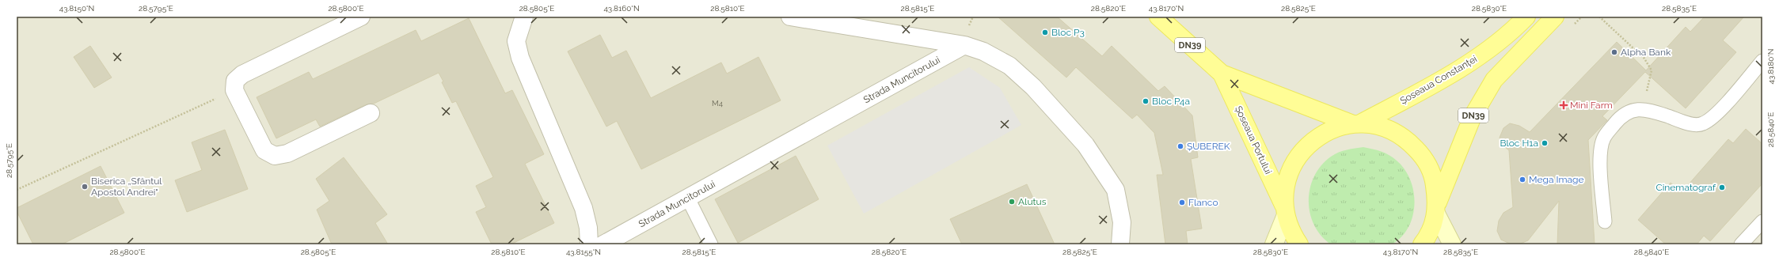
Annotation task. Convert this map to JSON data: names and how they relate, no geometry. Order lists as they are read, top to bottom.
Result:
{
  "streets": {
    "main road": ["DN39", "Șoseaua Constanței", "Șoseaua Portului"],
    "street": ["Strada Muncitorului"]
  },
  "crossings": [
    ["Șoseaua Constanței", "Șoseaua Portului"]
  ],
  "places": {
    "other": [
      "Bloc P3",
      "Alpha Bank",
      "Bloc P4a",
      "Bloc H1a",
      "ȘUBEREK",
      "Mega Image",
      "Biserica „Sfântul Apostol Andrei\"",
      "Cinematograf",
      "Alutus",
      "Flanco"
    ],
    "health": ["Mini Farm"]
  },
  "house_numbers": ["M4"],
  "coordinates": [
    "43.8150°N",
    "28.5795°E",
    "28.5800°E",
    "28.5805°E",
    "43.8160°N",
    "28.5810°E",
    "28.5815°E",
    "28.5820°E",
    "43.8170°N",
    "28.5825°E",
    "28.5830°E",
    "28.5835°E",
    "43.8180°N",
    "28.5840°E",
    "43.8155°N"
  ]
}
